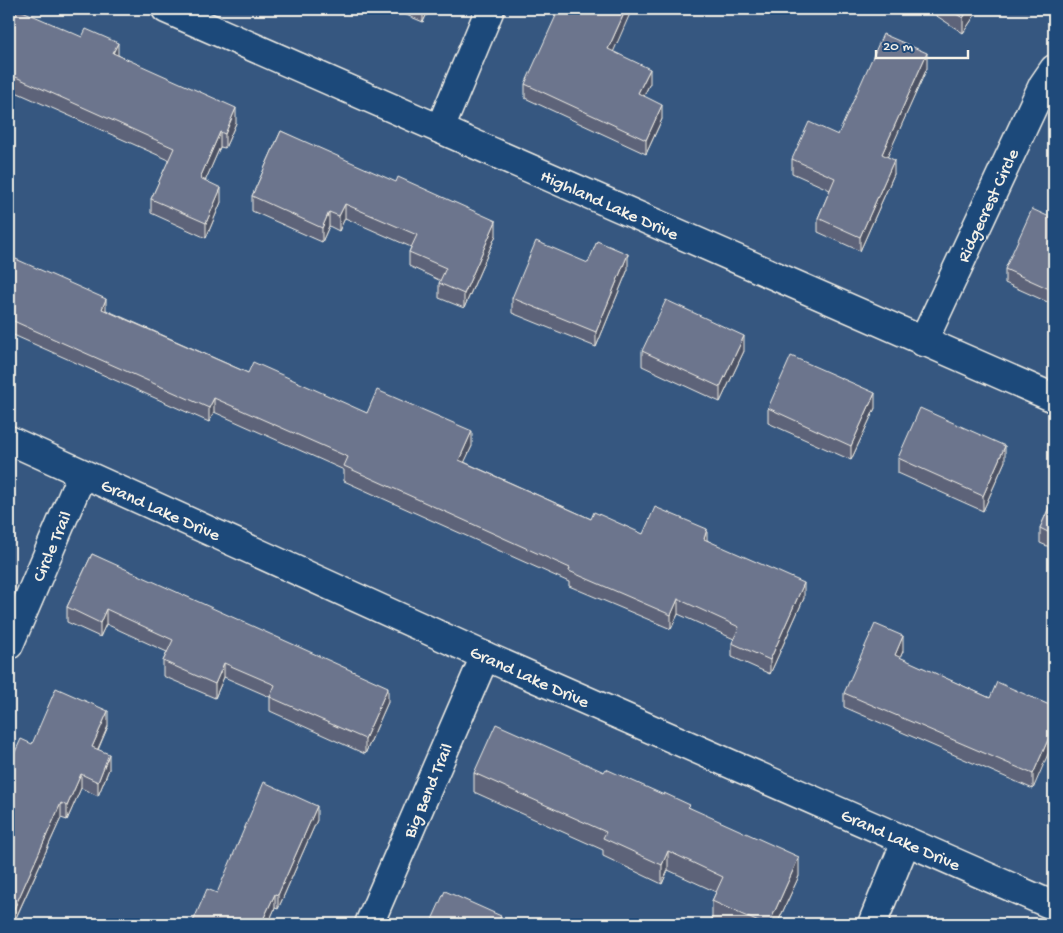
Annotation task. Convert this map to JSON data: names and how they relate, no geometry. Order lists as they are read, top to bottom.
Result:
{
  "streets": {
    "street": [
      "Highland Lake Drive",
      "Ridgecrest Circle",
      "Grand Lake Drive",
      "Circle Trail",
      "Big Bend Trail"
    ]
  },
  "crossings": [
    ["Highland Lake Drive", "Ridgecrest Circle"],
    ["Grand Lake Drive", "Circle Trail"],
    ["Grand Lake Drive", "Big Bend Trail"]
  ],
  "scale_bar": "20 m"
}
